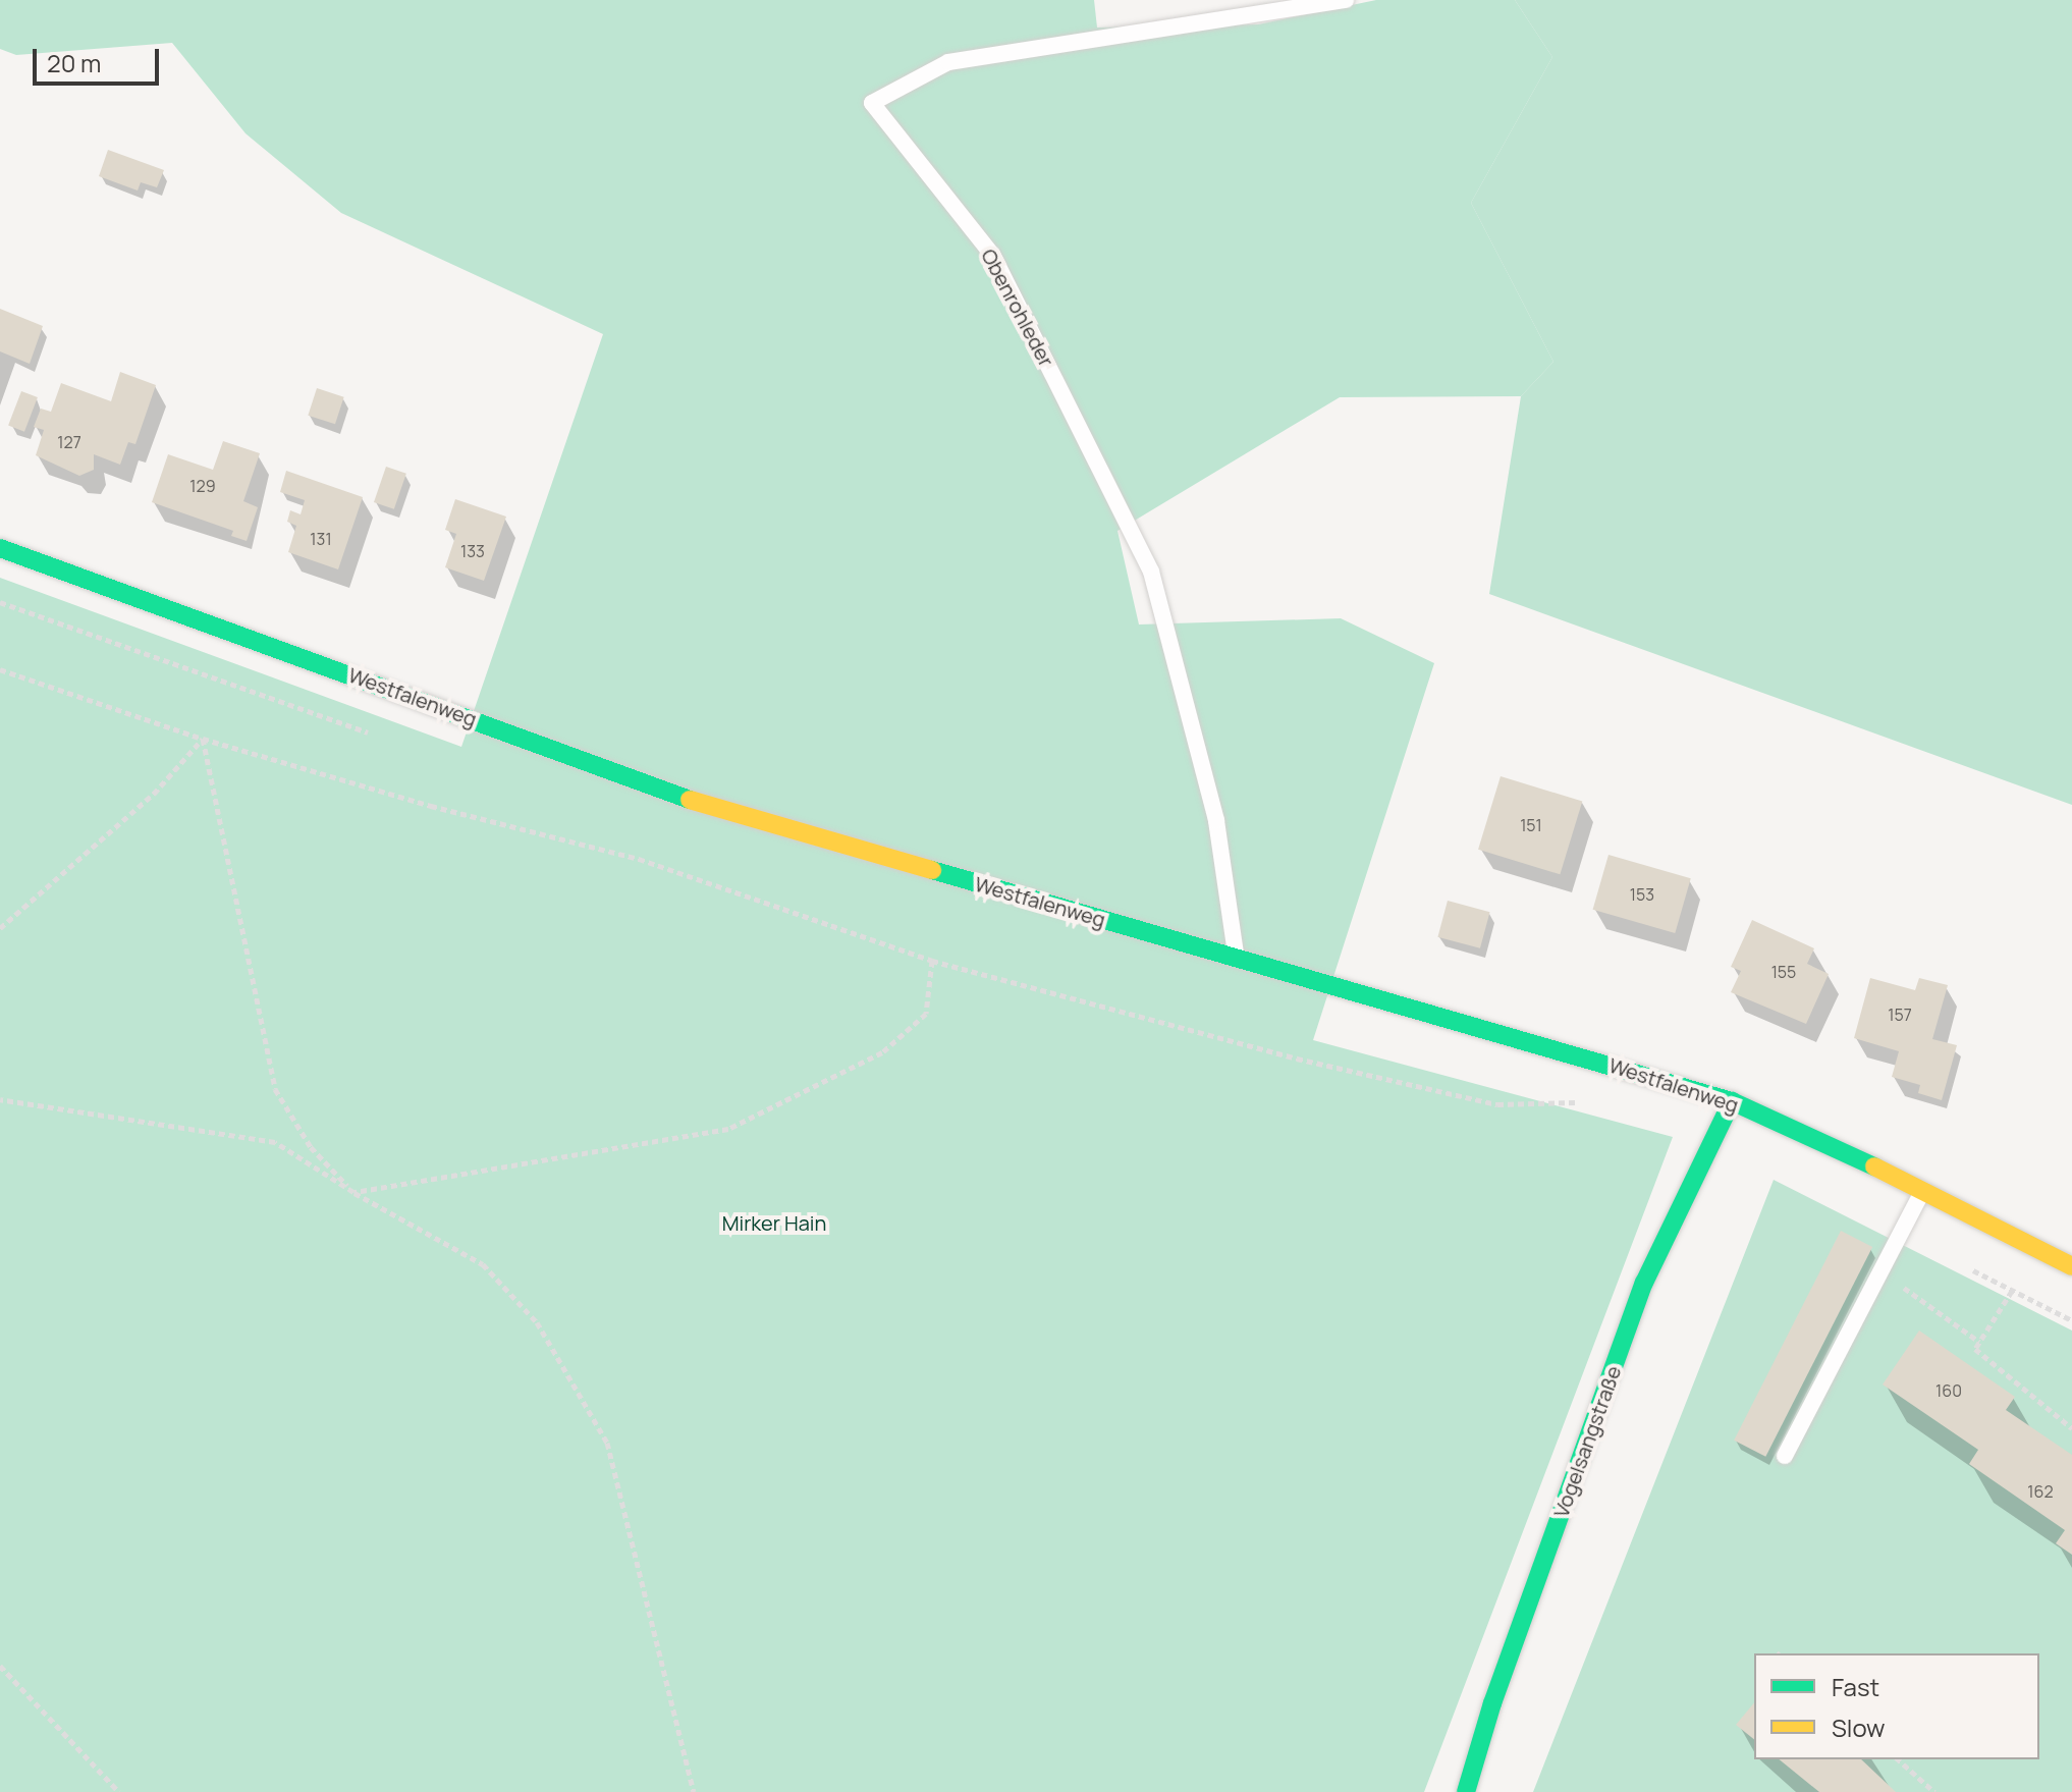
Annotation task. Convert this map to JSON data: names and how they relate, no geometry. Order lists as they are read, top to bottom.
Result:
{
  "streets": {
    "street": ["Westfalenweg", "Vogelsangstraße"],
    "lane": ["Obenrohleder"]
  },
  "crossings": [
    ["Obenrohleder", "Westfalenweg"],
    ["Westfalenweg", "Vogelsangstraße"]
  ],
  "parks": ["Mirker Hain"],
  "house_numbers": [
    "127",
    "129",
    "131",
    "133",
    "151",
    "153",
    "155",
    "157",
    "160",
    "162"
  ],
  "legend": ["Fast", "Slow"],
  "scale_bar": "20 m"
}
